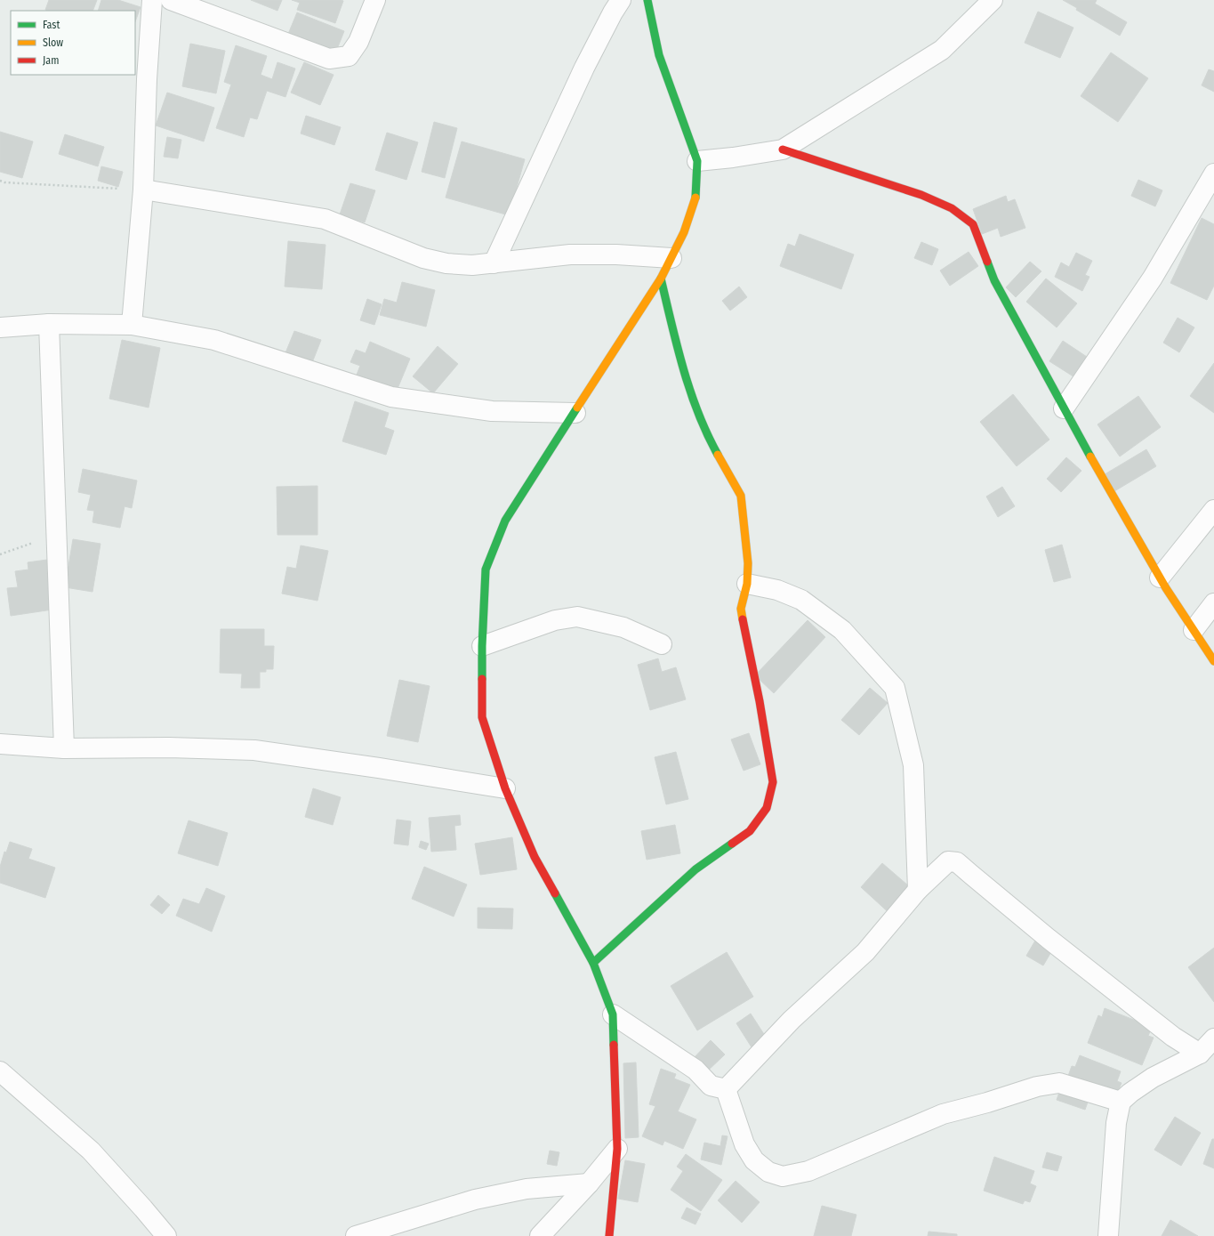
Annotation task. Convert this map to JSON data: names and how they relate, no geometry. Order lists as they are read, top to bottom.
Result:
{
  "legend": ["Fast", "Slow", "Jam"]
}
